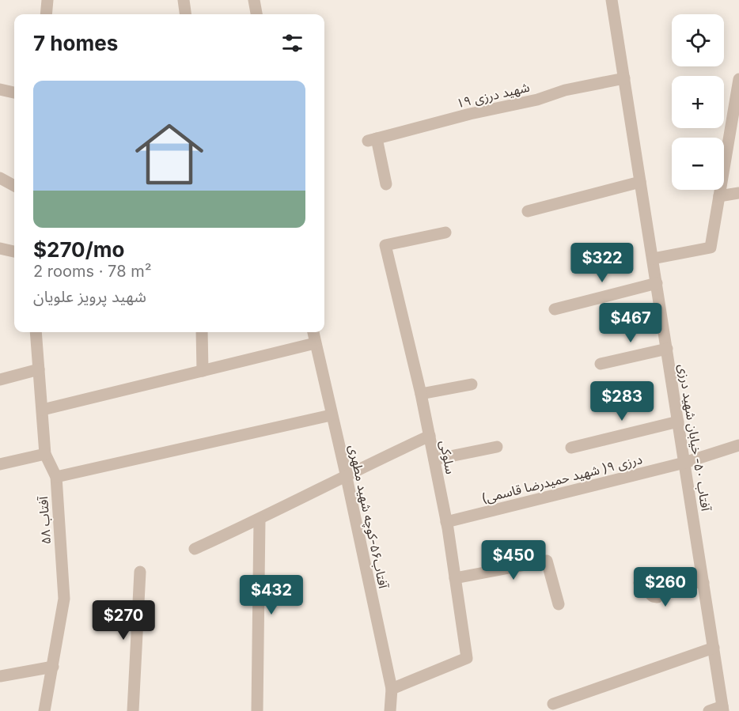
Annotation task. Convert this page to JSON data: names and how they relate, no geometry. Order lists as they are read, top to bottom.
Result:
{
  "streets": {
    "street": [
      "شهید درزی ۱۹",
      "آفتاب ۵۰- خیابان شهید درزی",
      "سلوکی",
      "درزی ۹( شهید حمیدرضا قاسمی)",
      "آفتاب۵۶-كوچه شهيد مطهری",
      "آفتاب ۵۸"
    ]
  },
  "crossings": [
    ["شهید درزی ۱۹", "آفتاب ۵۰- خیابان شهید درزی"],
    ["آفتاب ۵۰- خیابان شهید درزی", "درزی ۹( شهید حمیدرضا قاسمی)"],
    ["سلوکی", "درزی ۹( شهید حمیدرضا قاسمی)"],
    ["سلوکی", "آفتاب۵۶-كوچه شهيد مطهری"]
  ],
  "page": {
    "map_buttons": ["+", "−"],
    "heading": "7 homes",
    "list": [
      {
        "name": "$270/mo",
        "note": "2 rooms · 78 m² · شهید پرویز علویان"
      }
    ],
    "price": [
      "$322",
      "$467",
      "$283",
      "$450",
      "$260",
      "$432",
      "$270"
    ]
  }
}
